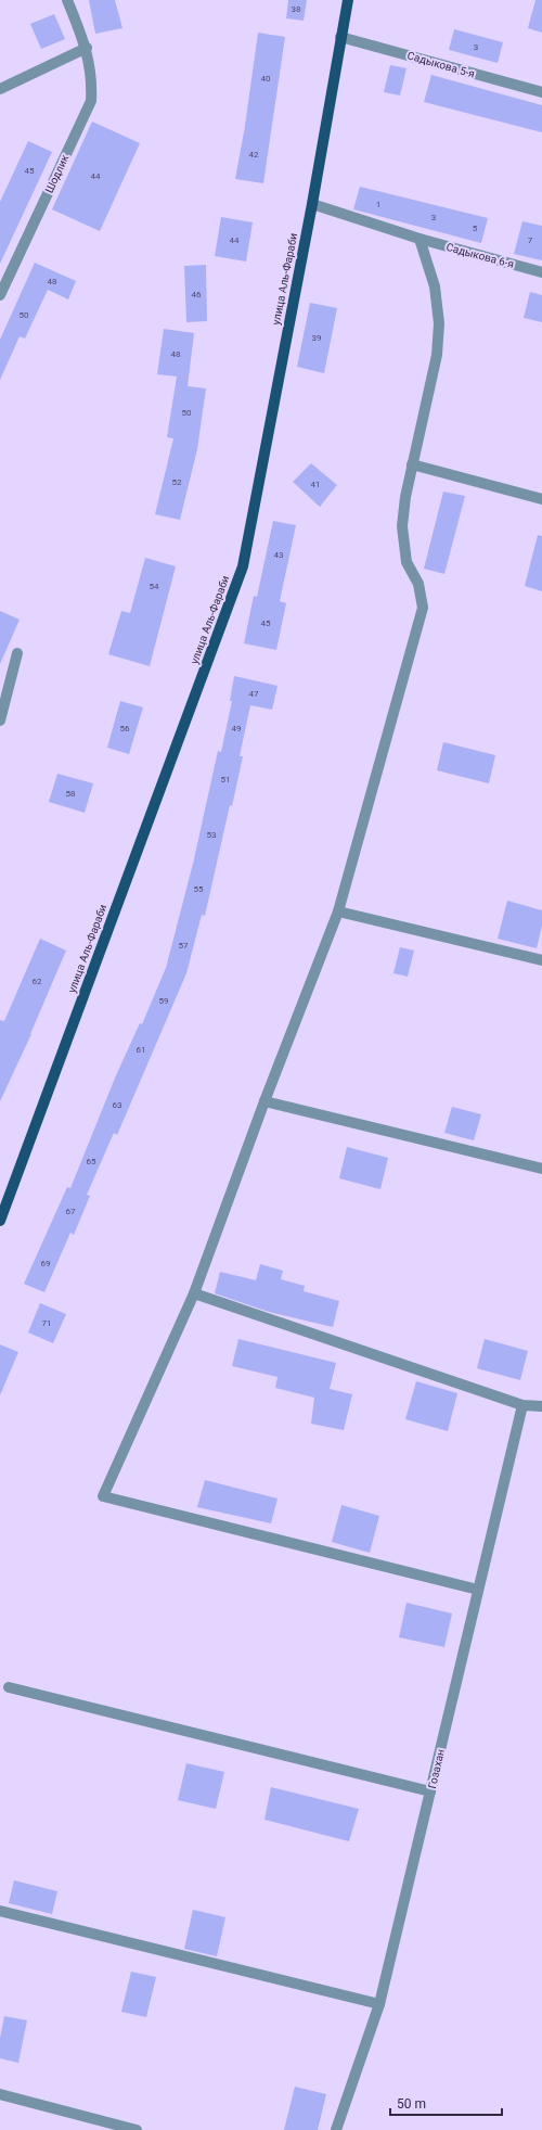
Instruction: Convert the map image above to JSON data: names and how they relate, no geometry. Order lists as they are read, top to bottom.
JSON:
{
  "streets": {
    "main road": ["улица Аль-Фараби"],
    "street": [
      "Садыкова 5-я",
      "Шодлик",
      "Садыкова 6-я",
      "Гозахан"
    ]
  },
  "crossings": [
    ["Садыкова 5-я", "улица Аль-Фараби"],
    ["Садыкова 6-я", "улица Аль-Фараби"]
  ],
  "house_numbers": [
    "38",
    "3",
    "40",
    "42",
    "45",
    "44",
    "1",
    "3",
    "5",
    "44",
    "7",
    "48",
    "46",
    "50",
    "39",
    "48",
    "50",
    "52",
    "41",
    "43",
    "54",
    "45",
    "47",
    "56",
    "49",
    "51",
    "58",
    "53",
    "55",
    "57",
    "62",
    "59",
    "61",
    "63",
    "65",
    "67",
    "69",
    "71"
  ],
  "scale_bar": "50 m"
}
